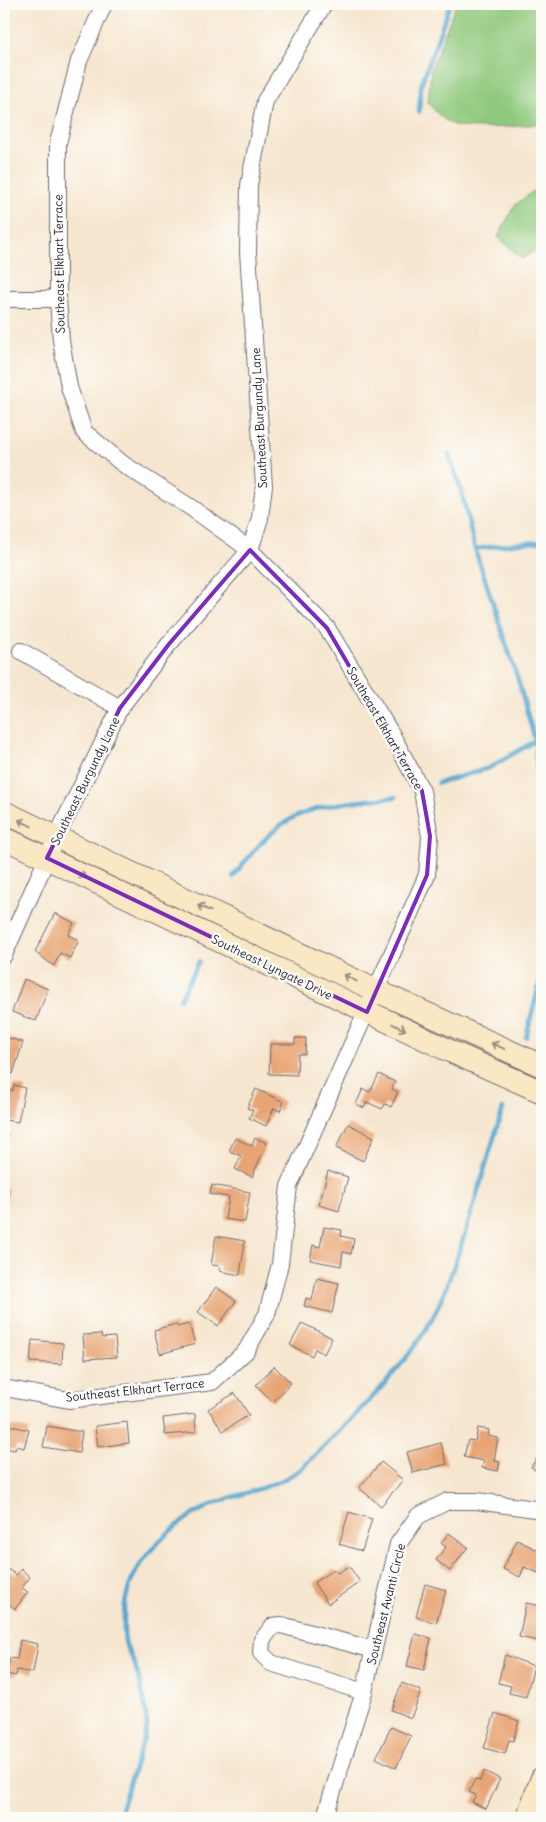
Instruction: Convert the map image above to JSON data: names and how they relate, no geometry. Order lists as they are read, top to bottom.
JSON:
{
  "streets": {
    "street": [
      "Southeast Elkhart Terrace",
      "Southeast Burgundy Lane",
      "Southeast Lyngate Drive",
      "Southeast Avanti Circle"
    ]
  },
  "crossings": [
    ["Southeast Elkhart Terrace", "Southeast Burgundy Lane"],
    ["Southeast Elkhart Terrace", "Southeast Lyngate Drive"],
    ["Southeast Burgundy Lane", "Southeast Lyngate Drive"]
  ]
}
